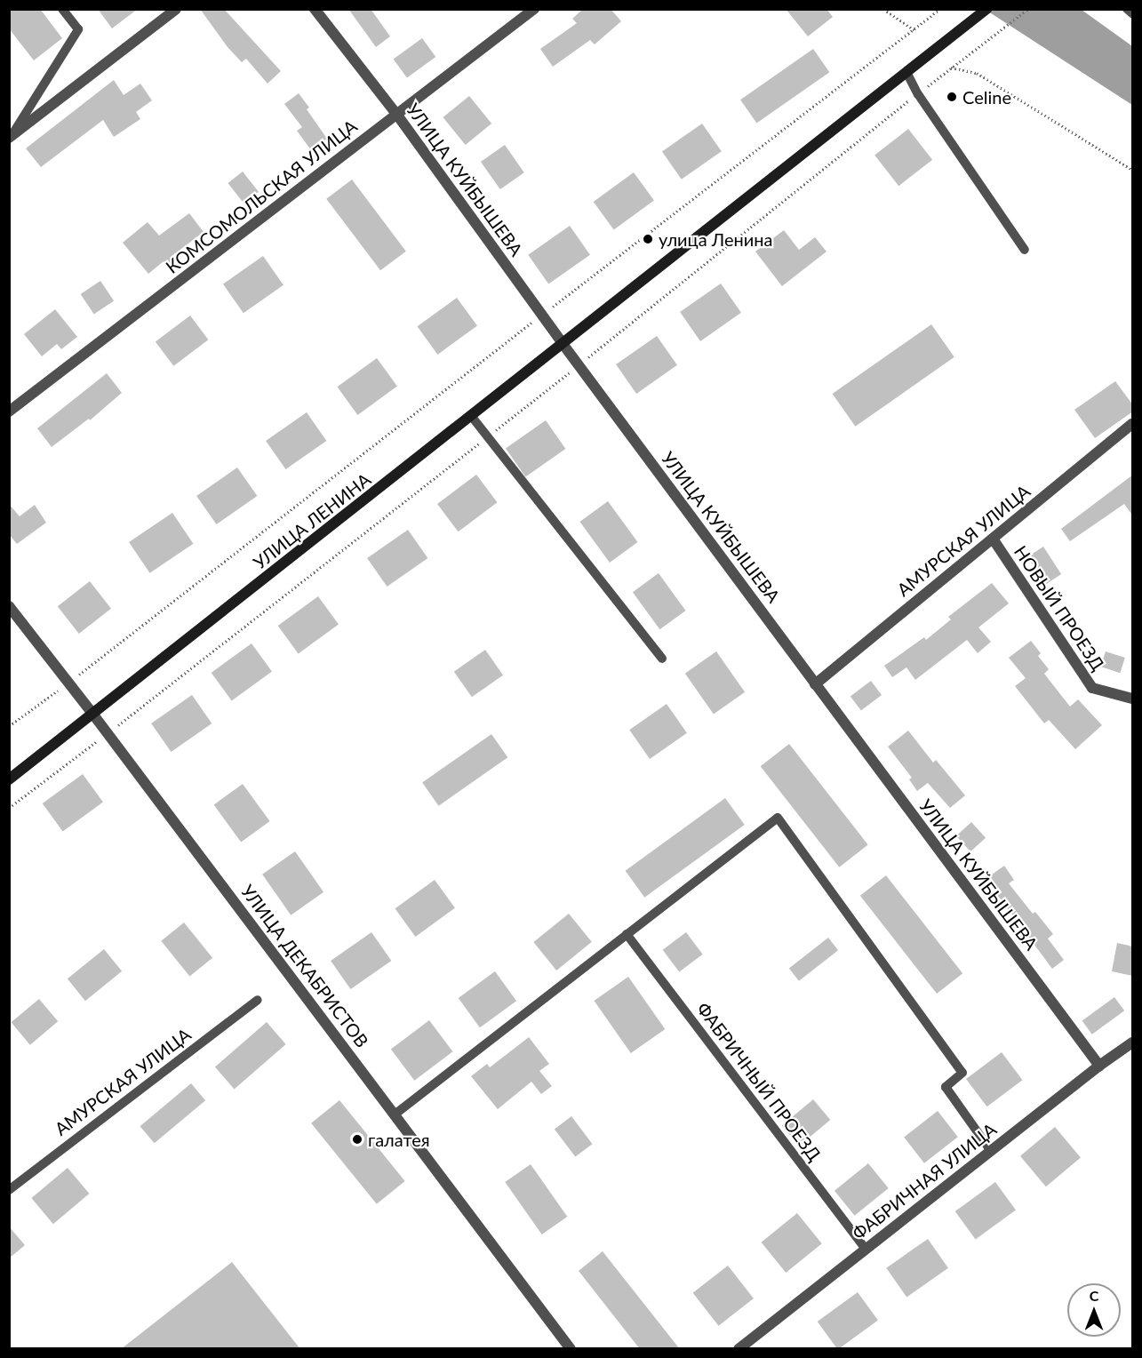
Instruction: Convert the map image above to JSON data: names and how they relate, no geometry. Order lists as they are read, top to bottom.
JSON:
{
  "streets": {
    "main road": ["УЛИЦА ЛЕНИНА"],
    "street": [
      "УЛИЦА КУЙБЫШЕВА",
      "КОМСОМОЛЬСКАЯ УЛИЦА",
      "АМУРСКАЯ УЛИЦА",
      "НОВЫЙ ПРОЕЗД",
      "УЛИЦА ДЕКАБРИСТОВ",
      "ФАБРИЧНАЯ УЛИЦА"
    ],
    "lane": ["ФАБРИЧНЫЙ ПРОЕЗД"]
  },
  "crossings": [
    ["УЛИЦА КУЙБЫШЕВА", "КОМСОМОЛЬСКАЯ УЛИЦА"],
    ["УЛИЦА КУЙБЫШЕВА", "УЛИЦА ЛЕНИНА"],
    ["УЛИЦА КУЙБЫШЕВА", "АМУРСКАЯ УЛИЦА"],
    ["УЛИЦА КУЙБЫШЕВА", "ФАБРИЧНАЯ УЛИЦА"],
    ["УЛИЦА ЛЕНИНА", "УЛИЦА ДЕКАБРИСТОВ"],
    ["АМУРСКАЯ УЛИЦА", "НОВЫЙ ПРОЕЗД"],
    ["ФАБРИЧНЫЙ ПРОЕЗД", "ФАБРИЧНАЯ УЛИЦА"]
  ],
  "places": ["Celine", "улица Ленина", "галатея"],
  "north": "top"
}
